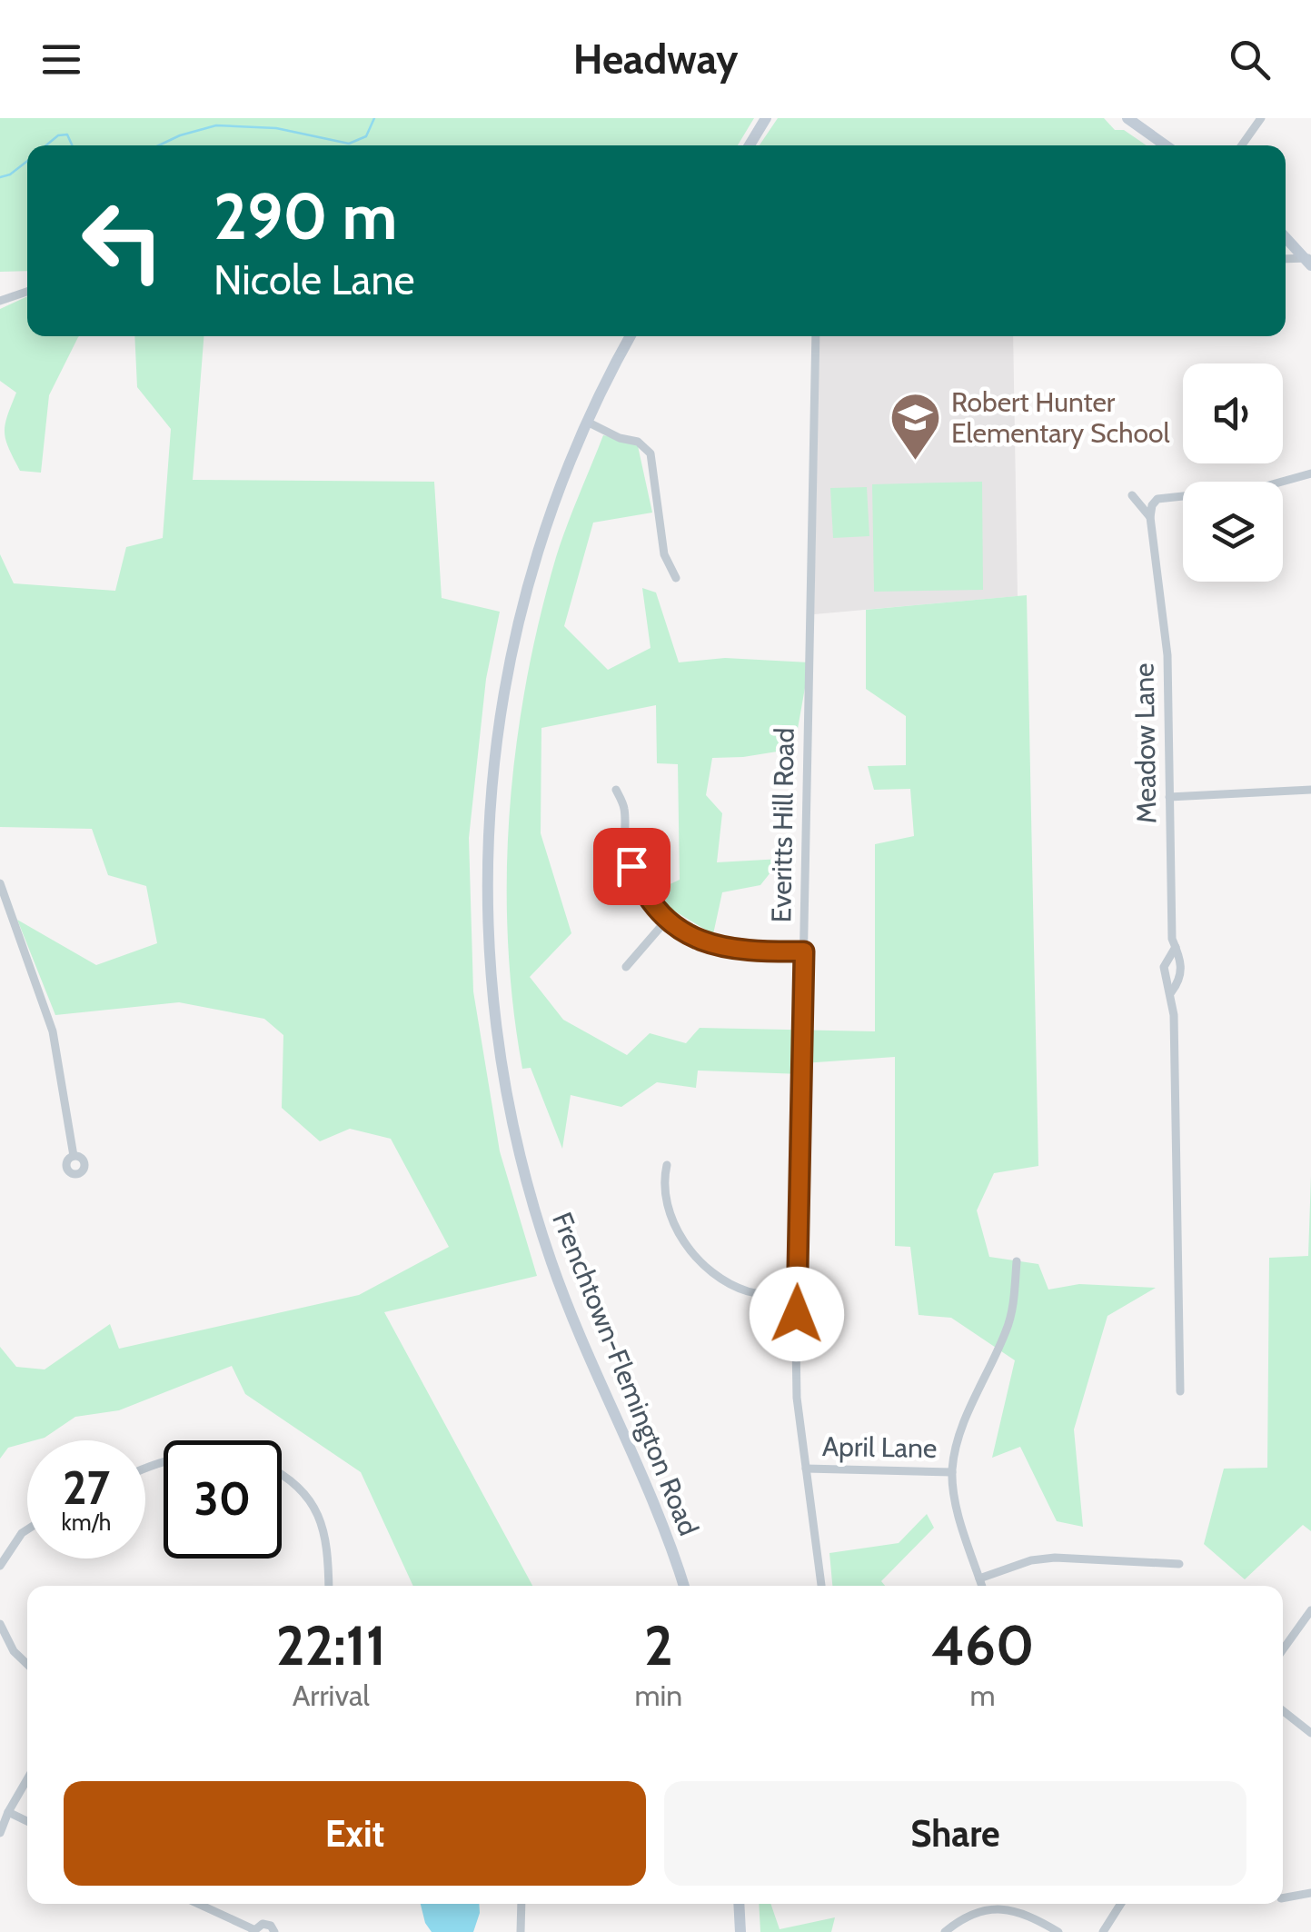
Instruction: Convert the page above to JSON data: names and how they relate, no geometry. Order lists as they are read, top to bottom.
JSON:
{
  "streets": {
    "main road": ["Frenchtown-Flemington Road"],
    "street": ["Meadow Lane", "Everitts Hill Road", "April Lane"]
  },
  "crossings": [
    ["Everitts Hill Road", "April Lane"]
  ],
  "places": {
    "school or university": ["Robert Hunter Elementary School"]
  },
  "page": {
    "header": "Headway",
    "turn": ["290 m", "Nicole Lane"],
    "speed": "27 km/h",
    "limit": "30",
    "eta": [
      "22:11",
      "Arrival",
      "2",
      "min",
      "460",
      "m"
    ],
    "buttons": ["Exit", "Share"]
  }
}
